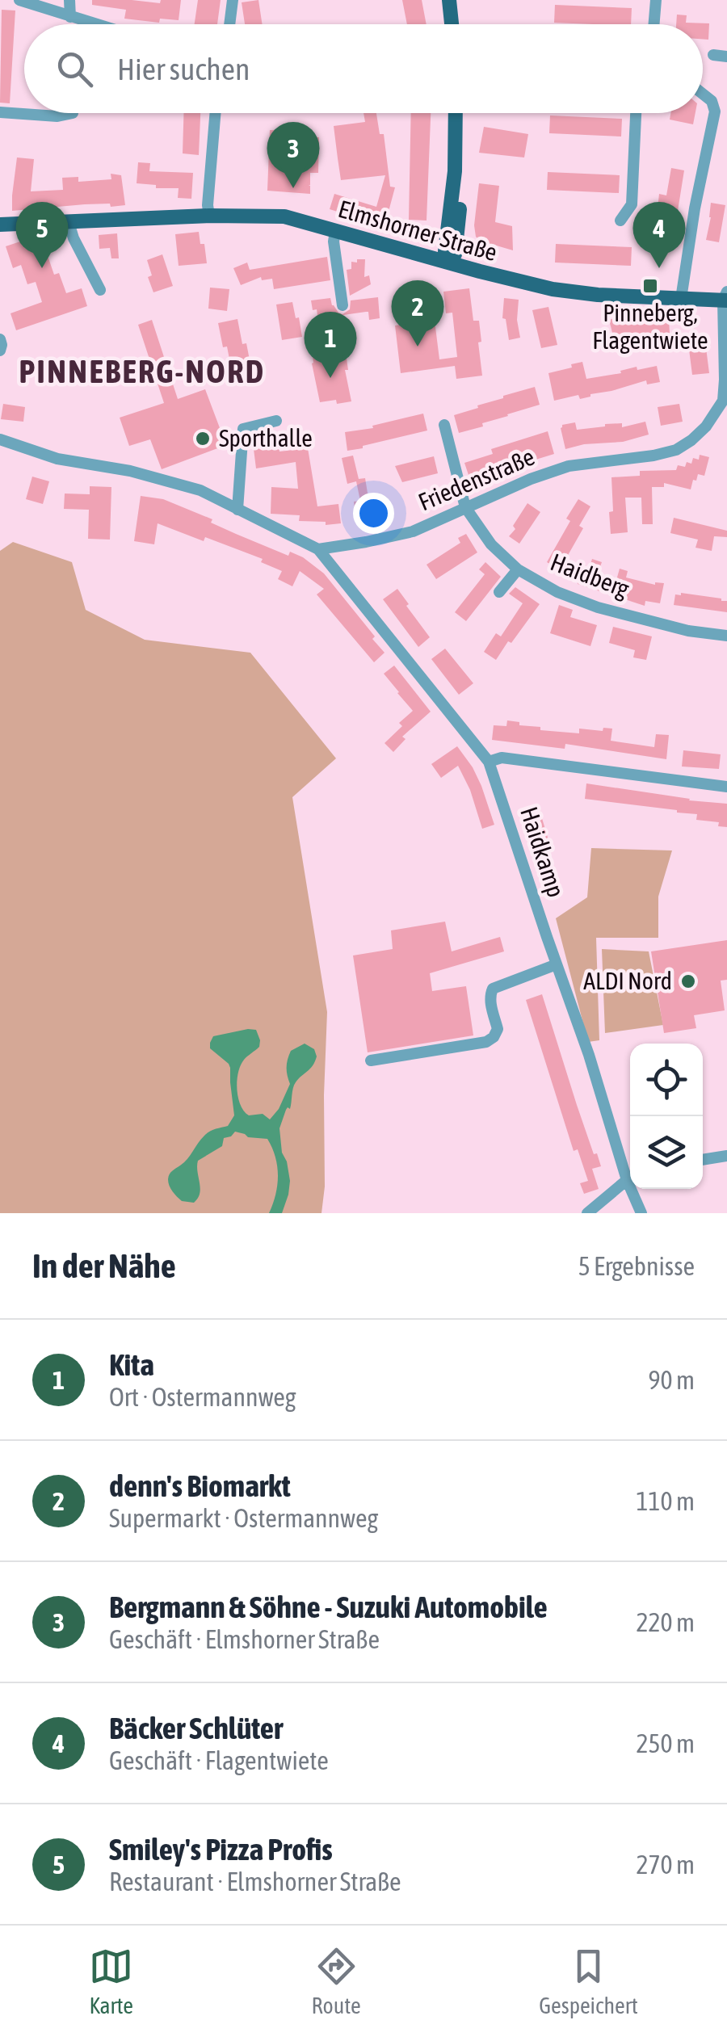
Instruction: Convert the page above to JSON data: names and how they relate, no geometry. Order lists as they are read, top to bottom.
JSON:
{
  "streets": {
    "main road": ["Elmshorner Straße"],
    "street": ["Friedenstraße", "Haidberg", "Haidkamp"]
  },
  "crossings": [
    ["Elmshorner Straße", "Friedenstraße"],
    ["Friedenstraße", "Haidberg"],
    ["Friedenstraße", "Haidkamp"]
  ],
  "districts": ["PINNEBERG-NORD"],
  "places": {
    "transit": ["Pinneberg, Flagentwiete"],
    "other": ["Sporthalle", "ALDI Nord"]
  },
  "page": {
    "search": "Hier suchen",
    "pins": [
      "3",
      "4",
      "5",
      "2",
      "1"
    ],
    "heading": ["In der Nähe", "5 Ergebnisse"],
    "list": [
      {
        "mark": "1",
        "name": "Kita",
        "note": "Ort · Ostermannweg",
        "value": "90 m"
      },
      {
        "mark": "2",
        "name": "denn's Biomarkt",
        "note": "Supermarkt · Ostermannweg",
        "value": "110 m"
      },
      {
        "mark": "3",
        "name": "Bergmann & Söhne - Suzuki Automobile",
        "note": "Geschäft · Elmshorner Straße",
        "value": "220 m"
      },
      {
        "mark": "4",
        "name": "Bäcker Schlüter",
        "note": "Geschäft · Flagentwiete",
        "value": "250 m"
      },
      {
        "mark": "5",
        "name": "Smiley's Pizza Profis",
        "note": "Restaurant · Elmshorner Straße",
        "value": "270 m"
      }
    ],
    "nav": ["Karte", "Route", "Gespeichert"]
  }
}
